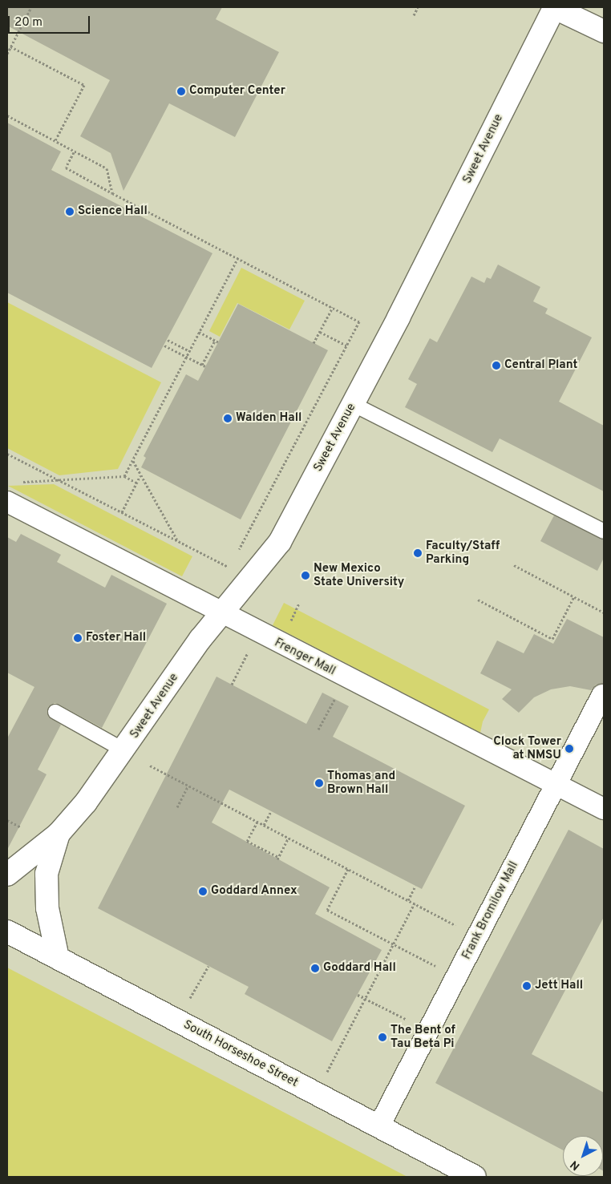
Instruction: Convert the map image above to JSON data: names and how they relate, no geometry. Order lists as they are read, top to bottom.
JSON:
{
  "streets": {
    "street": [
      "Sweet Avenue",
      "Frenger Mall",
      "Frank Bromilow Mall",
      "South Horseshoe Street"
    ]
  },
  "crossings": [
    ["Sweet Avenue", "Frenger Mall"],
    ["Sweet Avenue", "South Horseshoe Street"],
    ["Frenger Mall", "Frank Bromilow Mall"],
    ["Frank Bromilow Mall", "South Horseshoe Street"]
  ],
  "places": [
    "Computer Center",
    "Science Hall",
    "Central Plant",
    "Walden Hall",
    "Faculty/Staff Parking",
    "New Mexico State University",
    "Foster Hall",
    "Clock Tower at NMSU",
    "Thomas and Brown Hall",
    "Goddard Annex",
    "Goddard Hall",
    "Jett Hall",
    "The Bent of Tau Beta Pi"
  ],
  "scale_bar": "20 m",
  "north": "bottom left"
}
